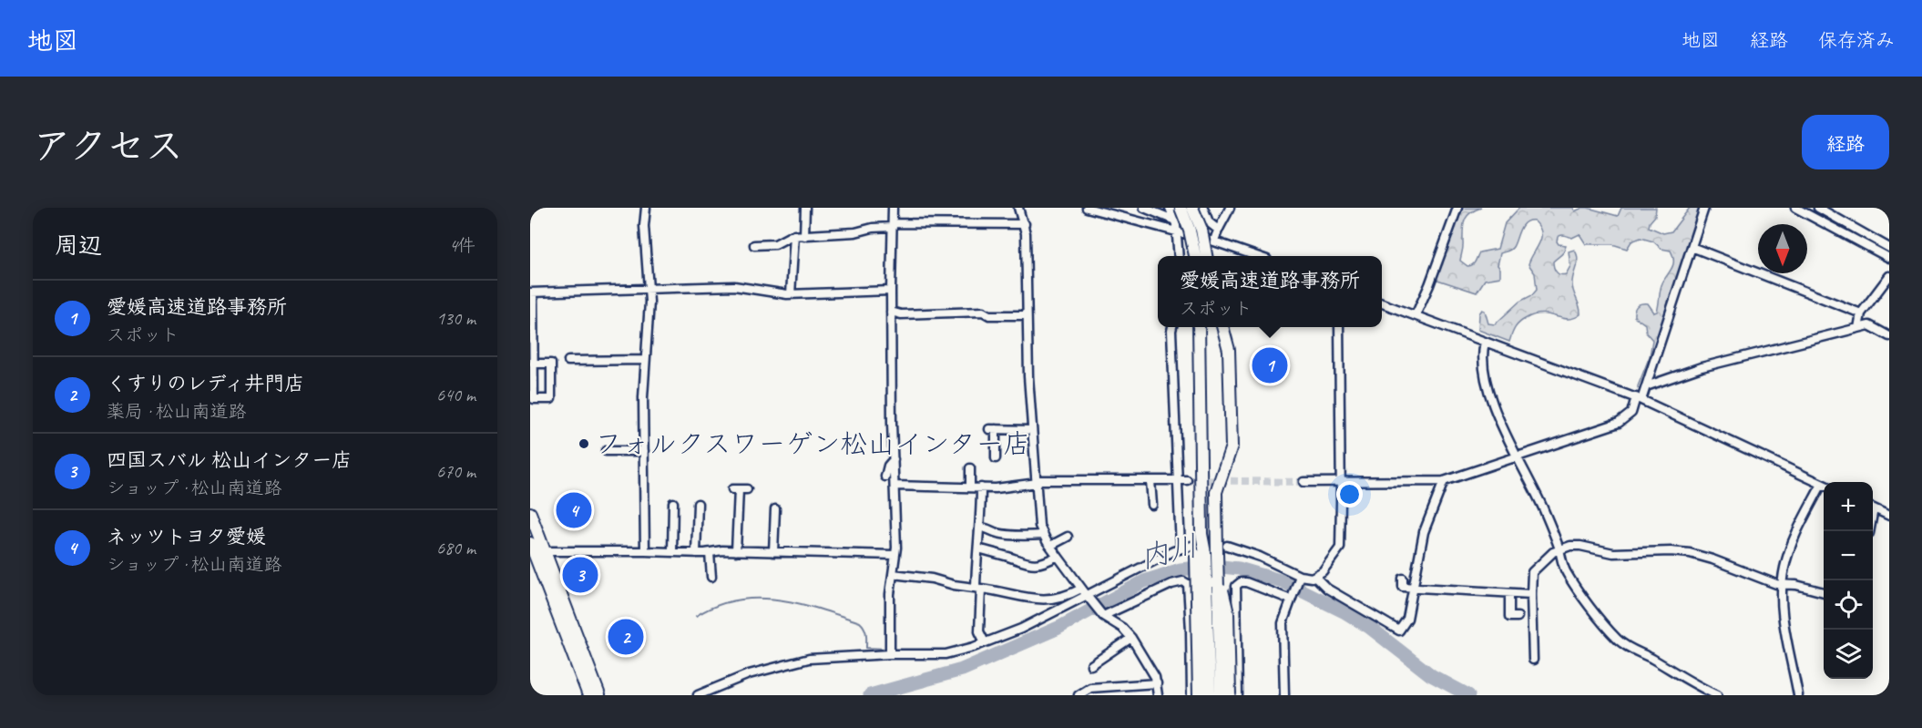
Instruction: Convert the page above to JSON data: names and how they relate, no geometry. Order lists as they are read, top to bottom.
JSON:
{
  "water": ["内川"],
  "places": ["フォルクスワーゲン松山インター店"],
  "north": "bottom",
  "page": {
    "header": "地図",
    "nav": ["地図", "経路", "保存済み"],
    "title": "アクセス",
    "buttons": "経路",
    "heading": ["周辺", "4件"],
    "popup": ["愛媛高速道路事務所", "スポット"],
    "list": [
      {
        "mark": "1",
        "name": "愛媛高速道路事務所",
        "note": "スポット",
        "value": "130 m"
      },
      {
        "mark": "2",
        "name": "くすりのレディ井門店",
        "note": "薬局 · 松山南道路",
        "value": "640 m"
      },
      {
        "mark": "3",
        "name": "四国スバル 松山インター店",
        "note": "ショップ · 松山南道路",
        "value": "670 m"
      },
      {
        "mark": "4",
        "name": "ネッツトヨタ愛媛",
        "note": "ショップ · 松山南道路",
        "value": "680 m"
      }
    ],
    "pins": [
      "1",
      "4",
      "3",
      "2"
    ],
    "map_buttons": ["+", "−"]
  }
}
